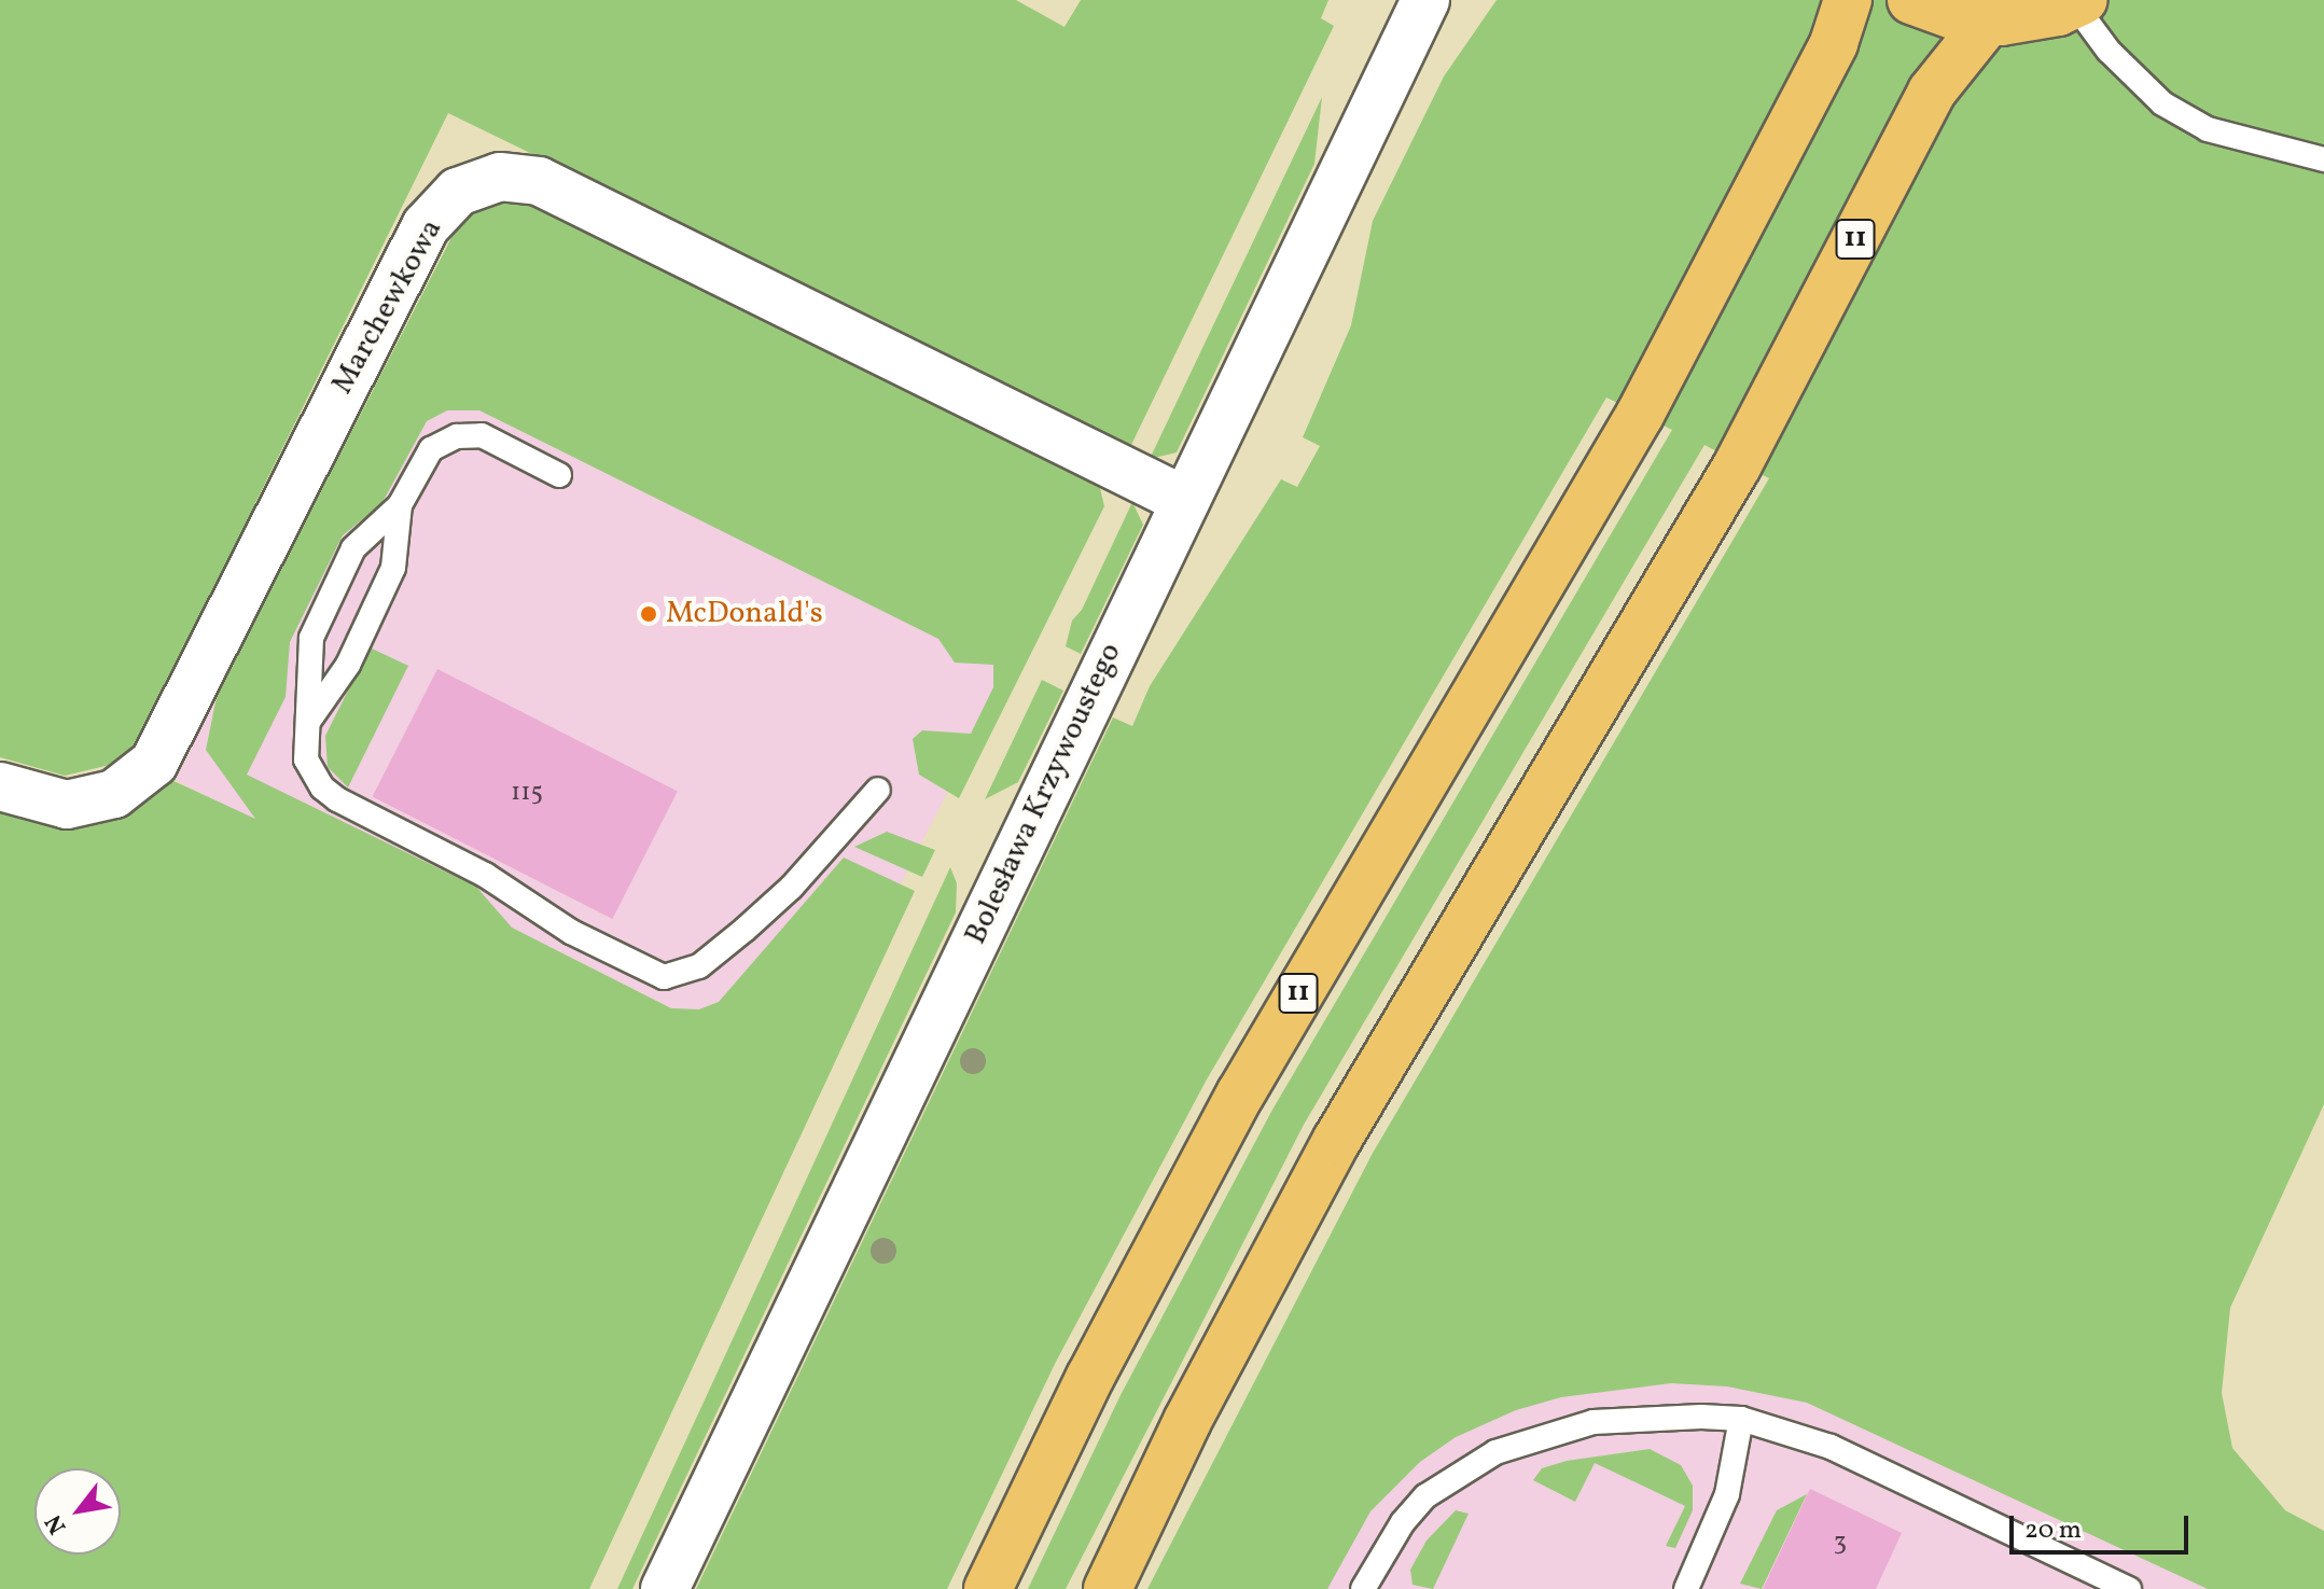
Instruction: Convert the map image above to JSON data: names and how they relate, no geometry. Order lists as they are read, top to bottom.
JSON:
{
  "streets": {
    "main road": ["11"],
    "street": ["Marchewkowa", "Bolesława Krzywoustego"]
  },
  "crossings": [
    ["Marchewkowa", "Bolesława Krzywoustego"]
  ],
  "places": ["McDonald's"],
  "house_numbers": ["115", "3"],
  "scale_bar": "20 m",
  "north": "bottom left"
}
